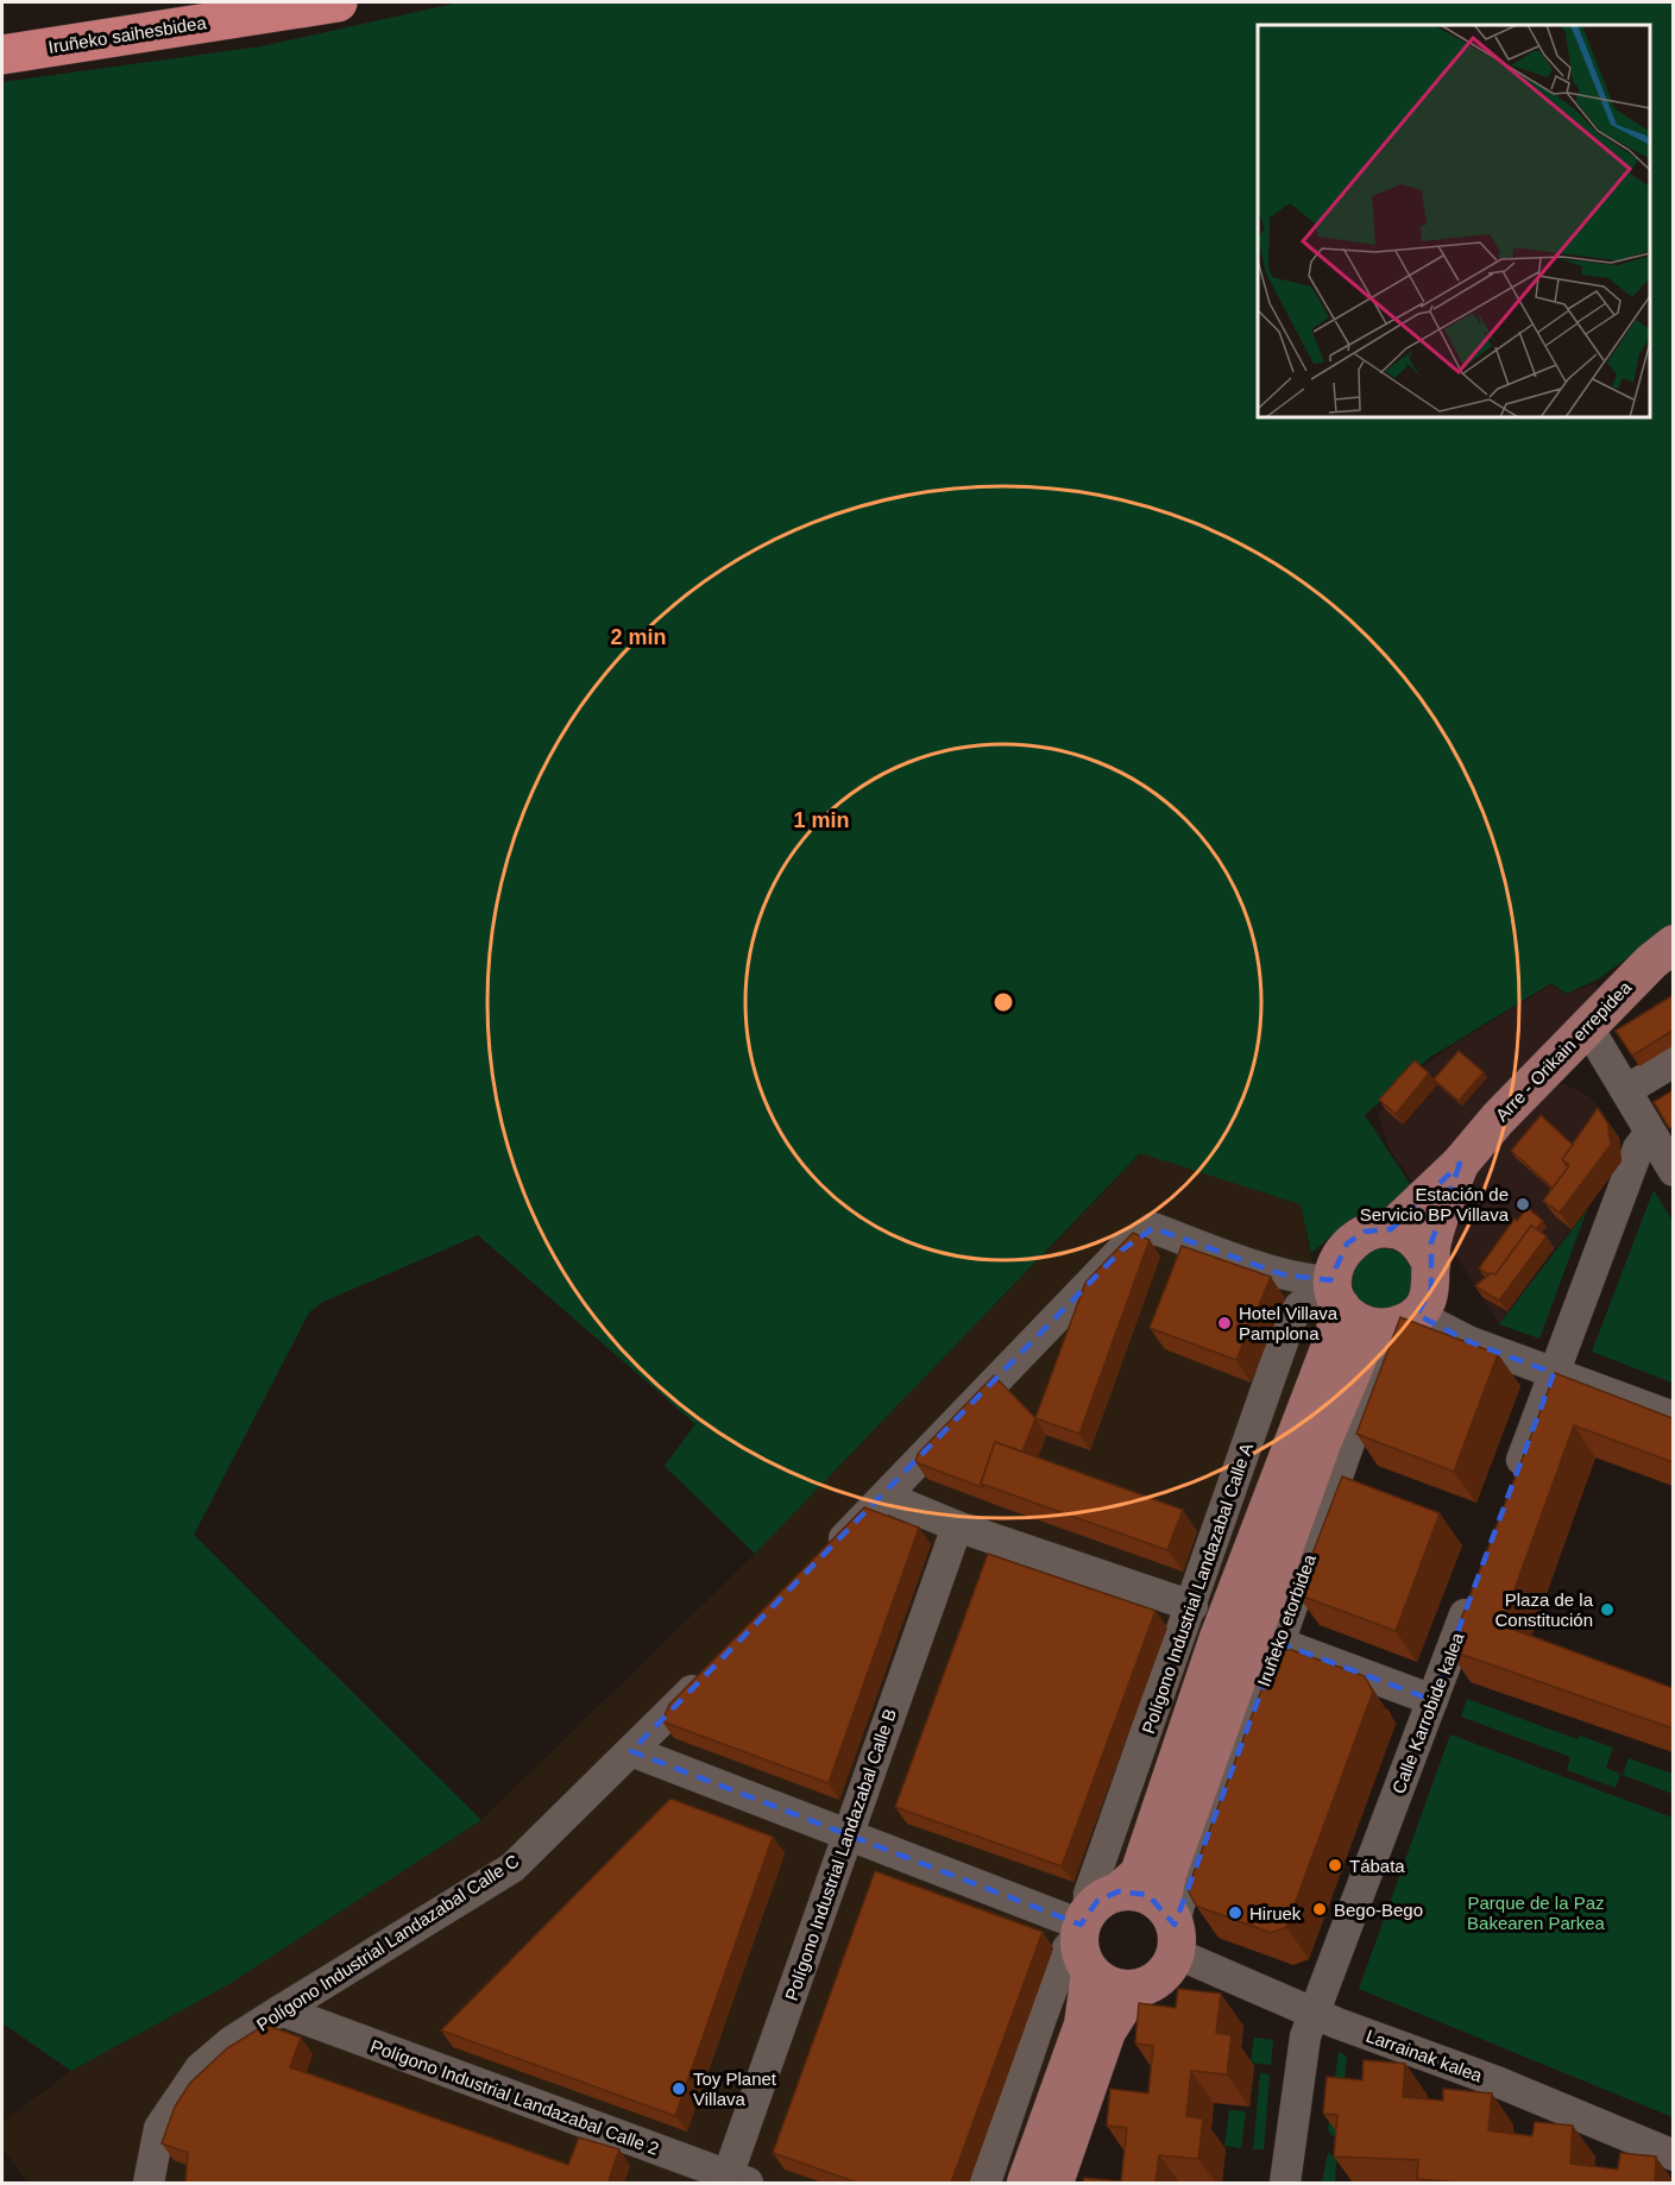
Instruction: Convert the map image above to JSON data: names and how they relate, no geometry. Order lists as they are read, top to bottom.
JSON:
{
  "streets": {
    "highway": ["Iruñeko saihesbidea"],
    "main road": ["Arre - Orikain errepidea", "Iruñeko etorbidea"],
    "street": [
      "Polígono Industrial Landazabal Calle A",
      "Calle Karrobide kalea",
      "Polígono Industrial Landazabal Calle B",
      "Polígono Industrial Landazabal Calle C",
      "Larrainak kalea",
      "Polígono Industrial Landazabal Calle 2"
    ]
  },
  "crossings": [
    ["Polígono Industrial Landazabal Calle A", "Iruñeko etorbidea"],
    ["Polígono Industrial Landazabal Calle A", "Larrainak kalea"],
    ["Iruñeko etorbidea", "Larrainak kalea"],
    ["Calle Karrobide kalea", "Larrainak kalea"],
    ["Polígono Industrial Landazabal Calle B", "Polígono Industrial Landazabal Calle 2"],
    ["Polígono Industrial Landazabal Calle C", "Polígono Industrial Landazabal Calle 2"]
  ],
  "parks": ["Parque de la Paz Bakearen Parkea"],
  "places": [
    "Estación de Servicio BP Villava",
    "Hotel Villava Pamplona",
    "Plaza de la Constitución",
    "Tábata",
    "Bego-Bego",
    "Hiruek",
    "Toy Planet Villava"
  ],
  "rings": ["2 min", "1 min"]
}
